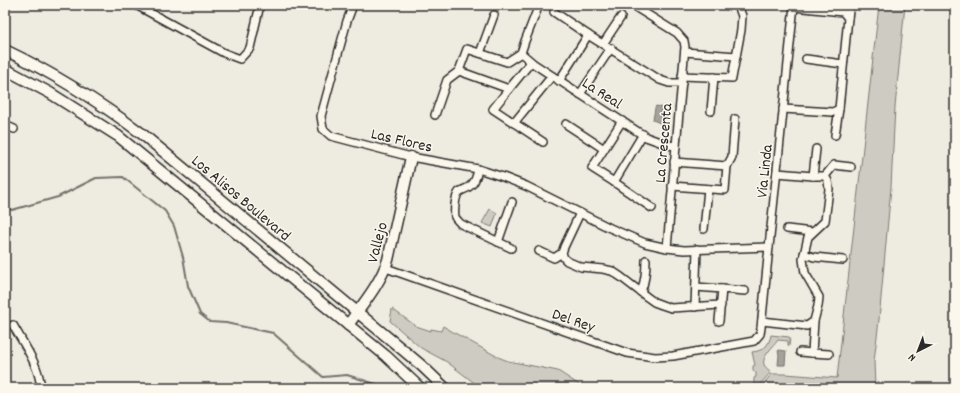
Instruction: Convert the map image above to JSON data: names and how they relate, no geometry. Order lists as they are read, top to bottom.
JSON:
{
  "streets": {
    "main road": ["Los Alisos Boulevard", "Vallejo"],
    "street": [
      "La Real",
      "Las Flores",
      "La Crescenta",
      "Via Linda",
      "Del Rey"
    ]
  },
  "crossings": [
    ["La Real", "La Crescenta"],
    ["Las Flores", "La Crescenta"],
    ["Las Flores", "Via Linda"],
    ["Las Flores", "Vallejo"],
    ["Via Linda", "Del Rey"],
    ["Los Alisos Boulevard", "Vallejo"],
    ["Vallejo", "Del Rey"]
  ],
  "north": "bottom left"
}
